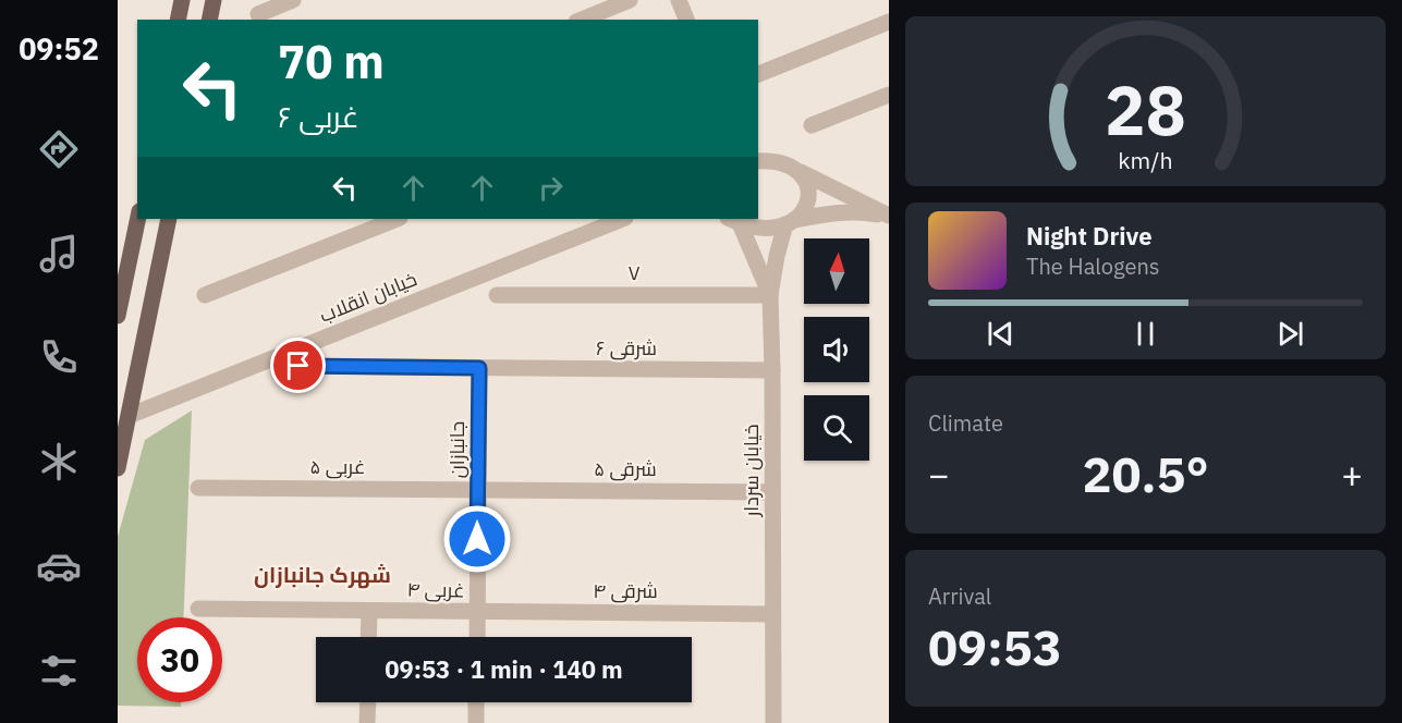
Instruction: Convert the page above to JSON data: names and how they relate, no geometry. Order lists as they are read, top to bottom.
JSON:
{
  "streets": {
    "street": [
      "۷",
      "خیابان انقلاب",
      "۶ شرقی",
      "جانبازان",
      "۵ غربی",
      "۵ شرقی",
      "خیابان سردار",
      "۴ غربی",
      "۴ شرقی"
    ]
  },
  "crossings": [
    ["۷", "خیابان سردار"],
    ["۶ شرقی", "جانبازان"],
    ["۶ شرقی", "خیابان سردار"],
    ["جانبازان", "۵ غربی"],
    ["جانبازان", "۵ شرقی"],
    ["جانبازان", "۴ غربی"],
    ["جانبازان", "۴ شرقی"],
    ["۵ غربی", "۵ شرقی"],
    ["۵ شرقی", "خیابان سردار"],
    ["خیابان سردار", "۴ شرقی"],
    ["۴ غربی", "۴ شرقی"]
  ],
  "districts": ["شهرک جانبازان"],
  "north": "top",
  "page": {
    "tabs": "09:52",
    "turn": ["70 m", "۶ غربی"],
    "song": ["Night Drive", "The Halogens"],
    "tile": [
      "Climate",
      ["Arrival", "09:53"]
    ],
    "heat": ["−", "20.5°", "+"],
    "limit": "30",
    "trip": "09:53 · 1 min · 140 m",
    "gauge": ["28", "km/h"]
  }
}
